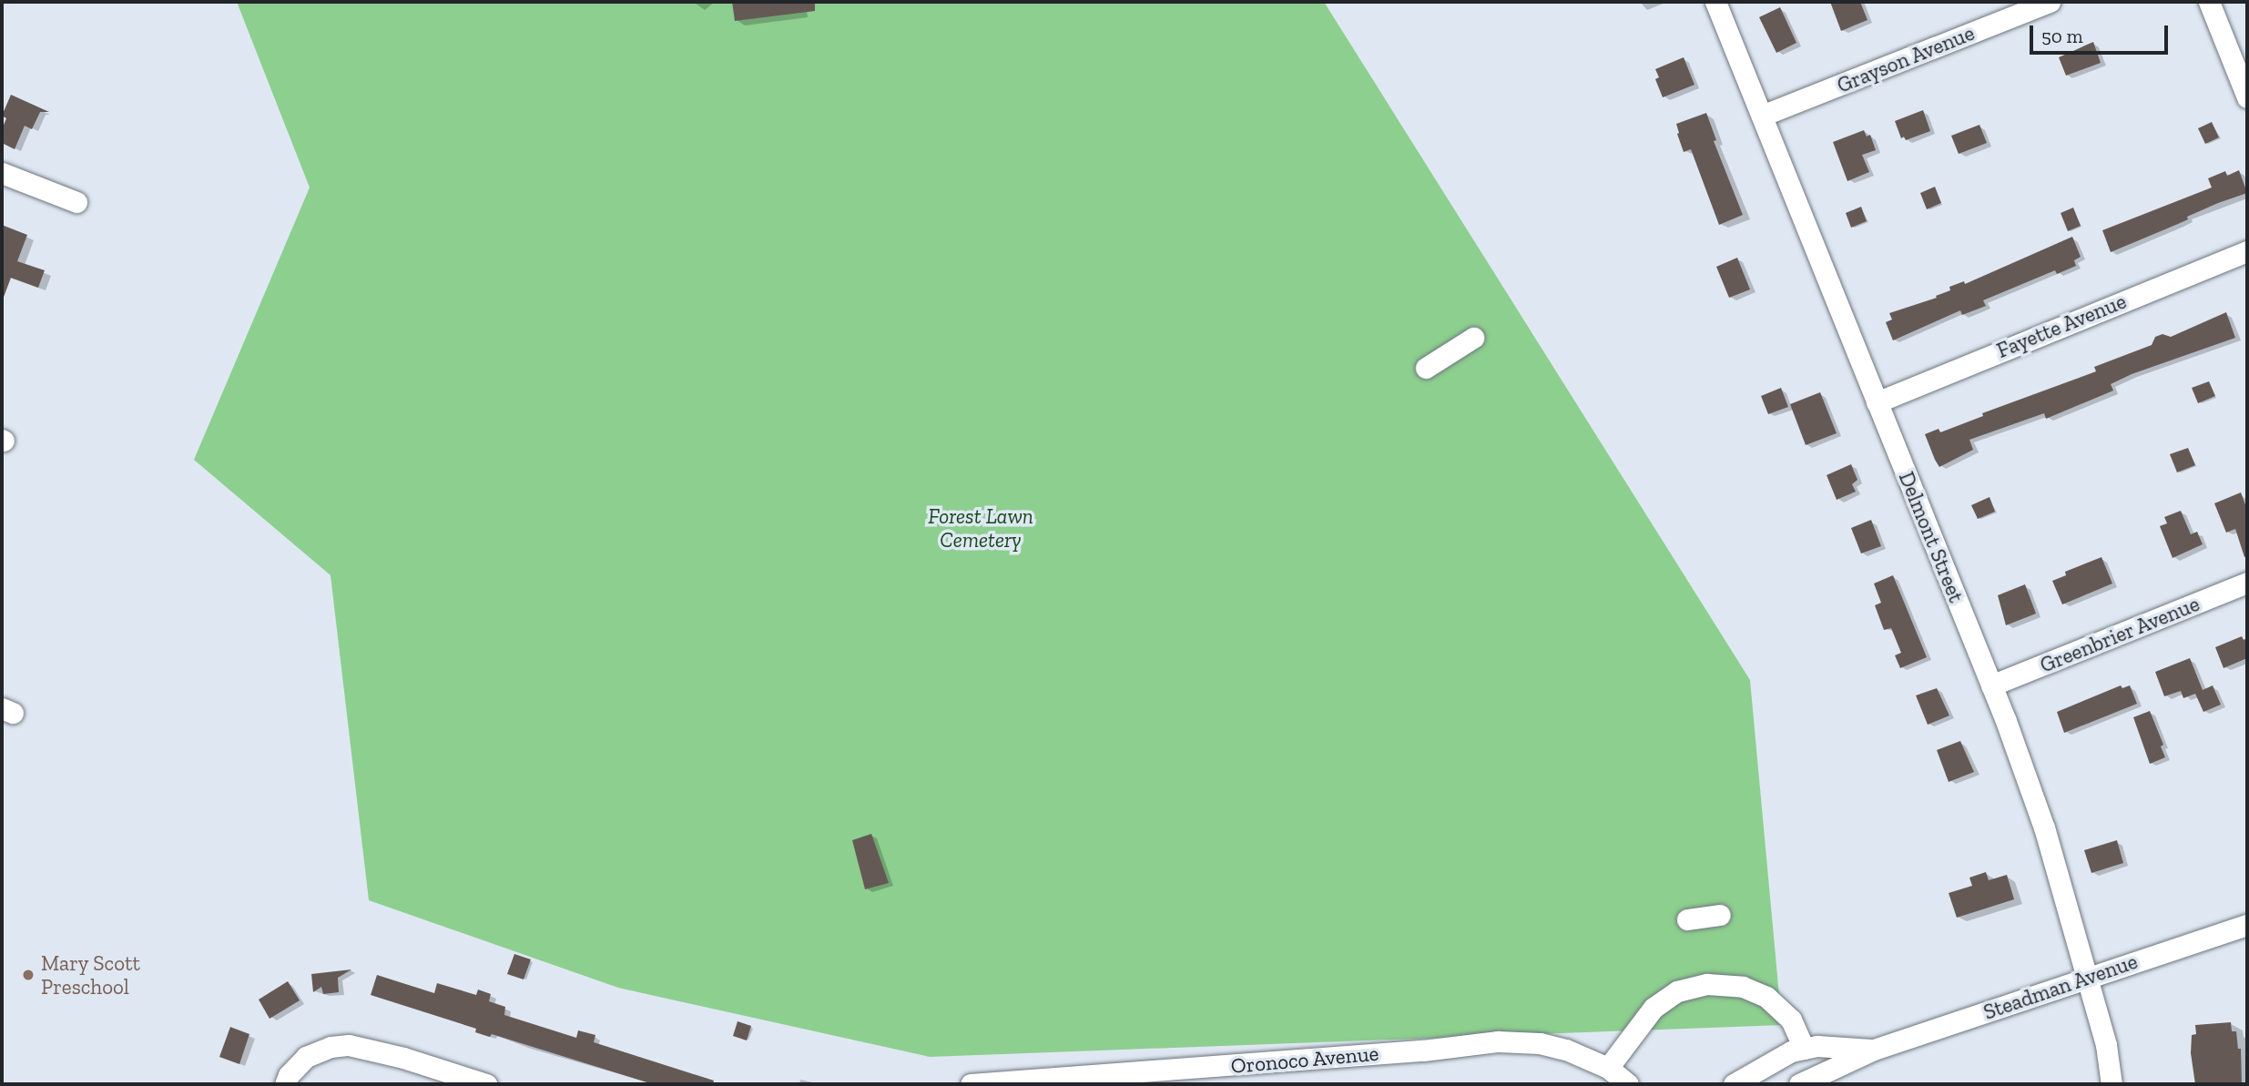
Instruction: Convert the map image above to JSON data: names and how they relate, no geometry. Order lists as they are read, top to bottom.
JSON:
{
  "streets": {
    "street": [
      "Grayson Avenue",
      "Fayette Avenue",
      "Delmont Street",
      "Greenbrier Avenue",
      "Steadman Avenue",
      "Oronoco Avenue"
    ]
  },
  "crossings": [
    ["Grayson Avenue", "Delmont Street"],
    ["Fayette Avenue", "Delmont Street"],
    ["Delmont Street", "Greenbrier Avenue"],
    ["Delmont Street", "Steadman Avenue"]
  ],
  "parks": ["Forest Lawn Cemetery"],
  "places": ["Mary Scott Preschool"],
  "scale_bar": "50 m"
}
